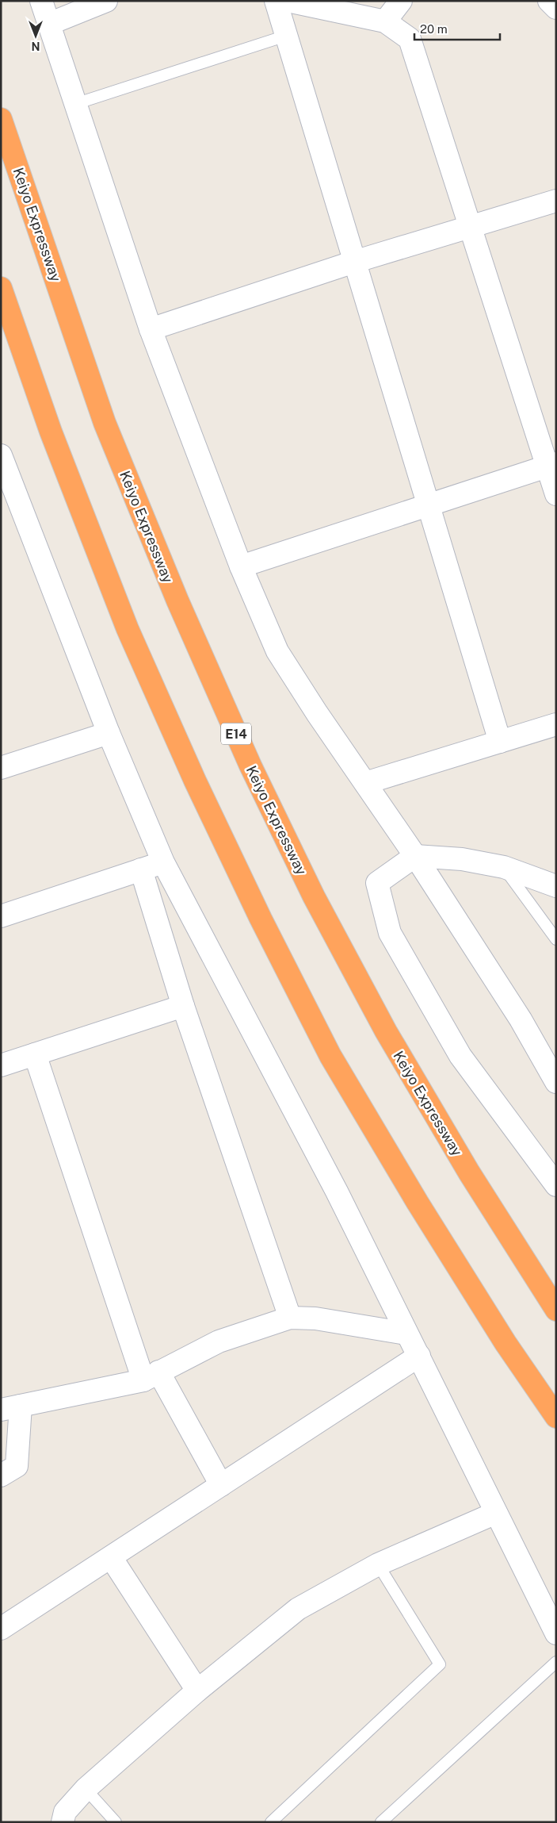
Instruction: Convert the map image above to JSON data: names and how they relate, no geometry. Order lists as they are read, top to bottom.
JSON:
{
  "streets": {
    "highway": ["Keiyo Expressway", "E14"]
  },
  "scale_bar": "20 m",
  "north": "bottom"
}
